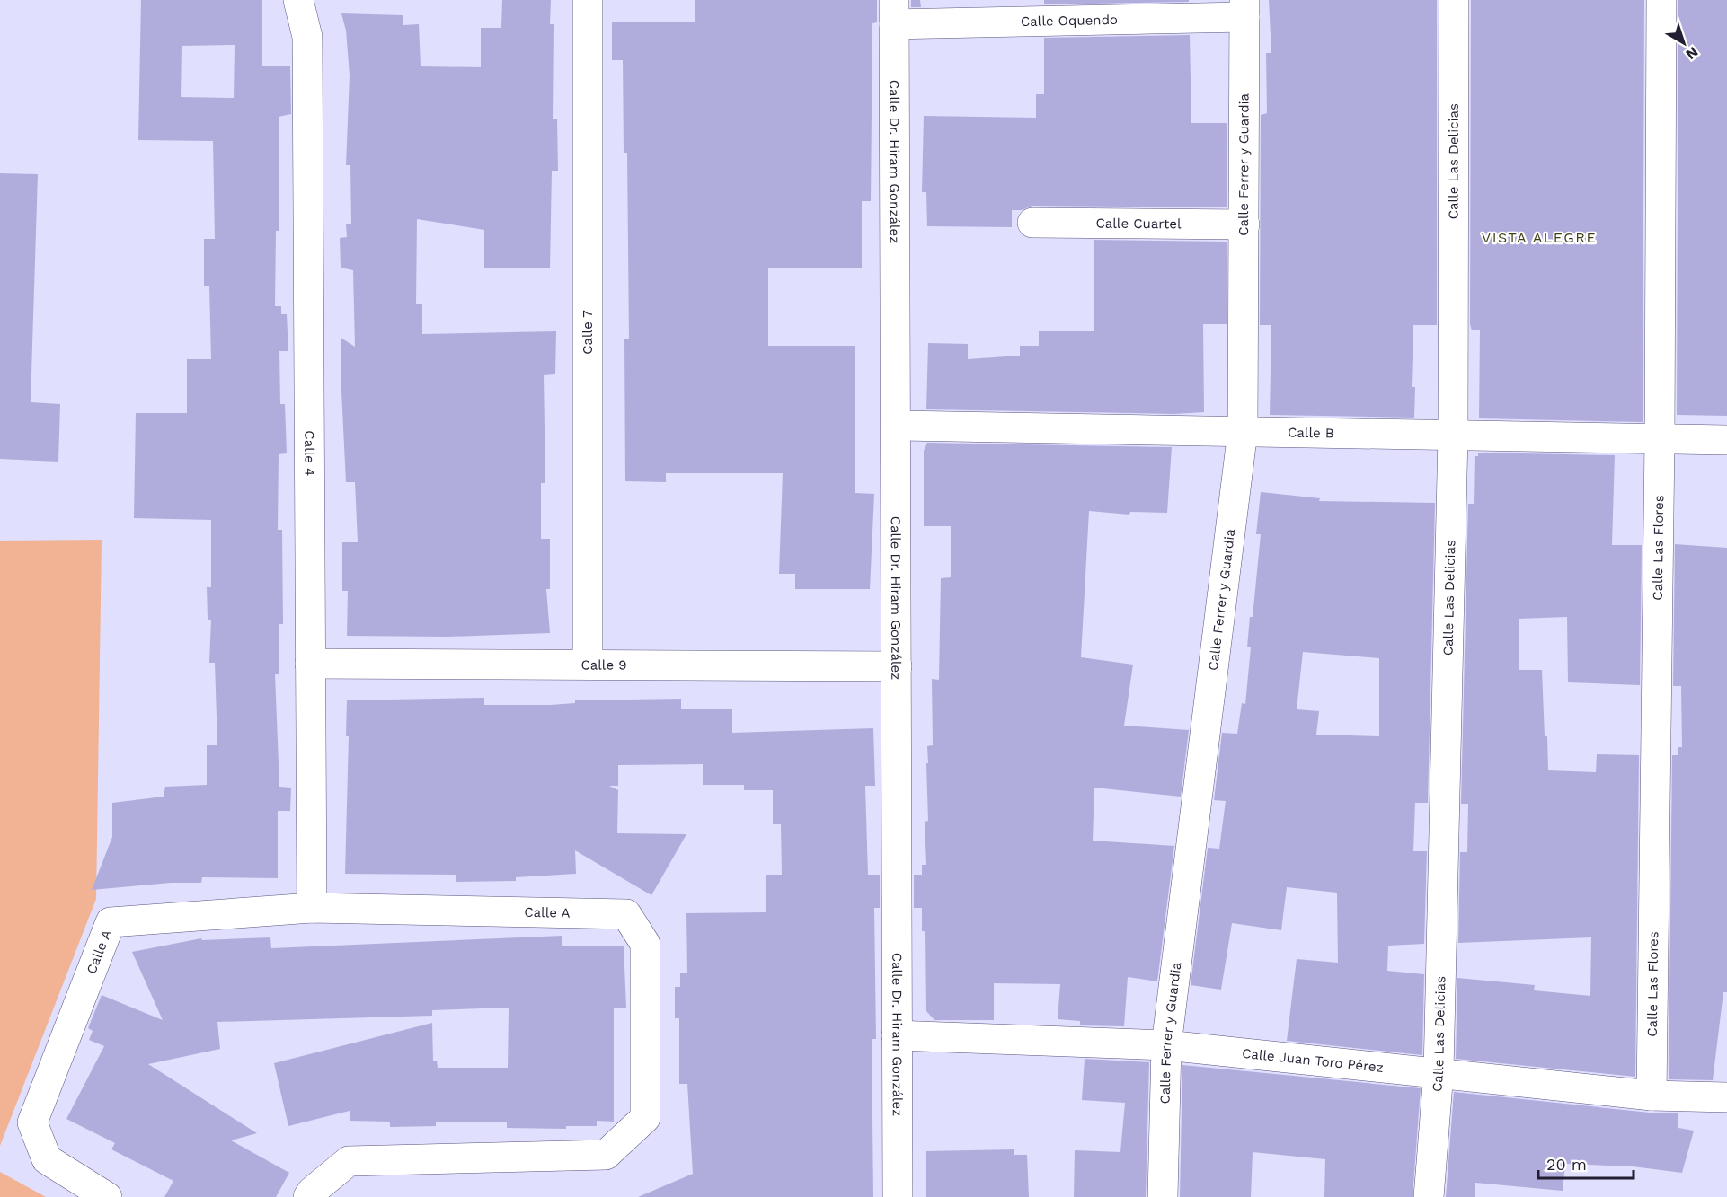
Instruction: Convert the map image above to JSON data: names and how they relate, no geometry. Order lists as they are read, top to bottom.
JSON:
{
  "streets": {
    "street": [
      "Calle Oquendo",
      "Calle Dr. Hiram González",
      "Calle Las Delicias",
      "Calle Ferrer y Guardia",
      "Calle Cuartel",
      "Calle 7",
      "Calle B",
      "Calle 4",
      "Calle Las Flores",
      "Calle 9",
      "Calle A",
      "Calle Juan Toro Pérez"
    ]
  },
  "crossings": [
    ["Calle Oquendo", "Calle Dr. Hiram González"],
    ["Calle Oquendo", "Calle Ferrer y Guardia"],
    ["Calle Dr. Hiram González", "Calle B"],
    ["Calle Dr. Hiram González", "Calle 9"],
    ["Calle Dr. Hiram González", "Calle Juan Toro Pérez"],
    ["Calle Las Delicias", "Calle B"],
    ["Calle Las Delicias", "Calle Juan Toro Pérez"],
    ["Calle Ferrer y Guardia", "Calle Cuartel"],
    ["Calle Ferrer y Guardia", "Calle B"],
    ["Calle Ferrer y Guardia", "Calle Juan Toro Pérez"],
    ["Calle 7", "Calle 9"],
    ["Calle B", "Calle Las Flores"],
    ["Calle 4", "Calle 9"],
    ["Calle 4", "Calle A"],
    ["Calle Las Flores", "Calle Juan Toro Pérez"]
  ],
  "districts": ["VISTA ALEGRE"],
  "scale_bar": "20 m",
  "north": "bottom right"
}
